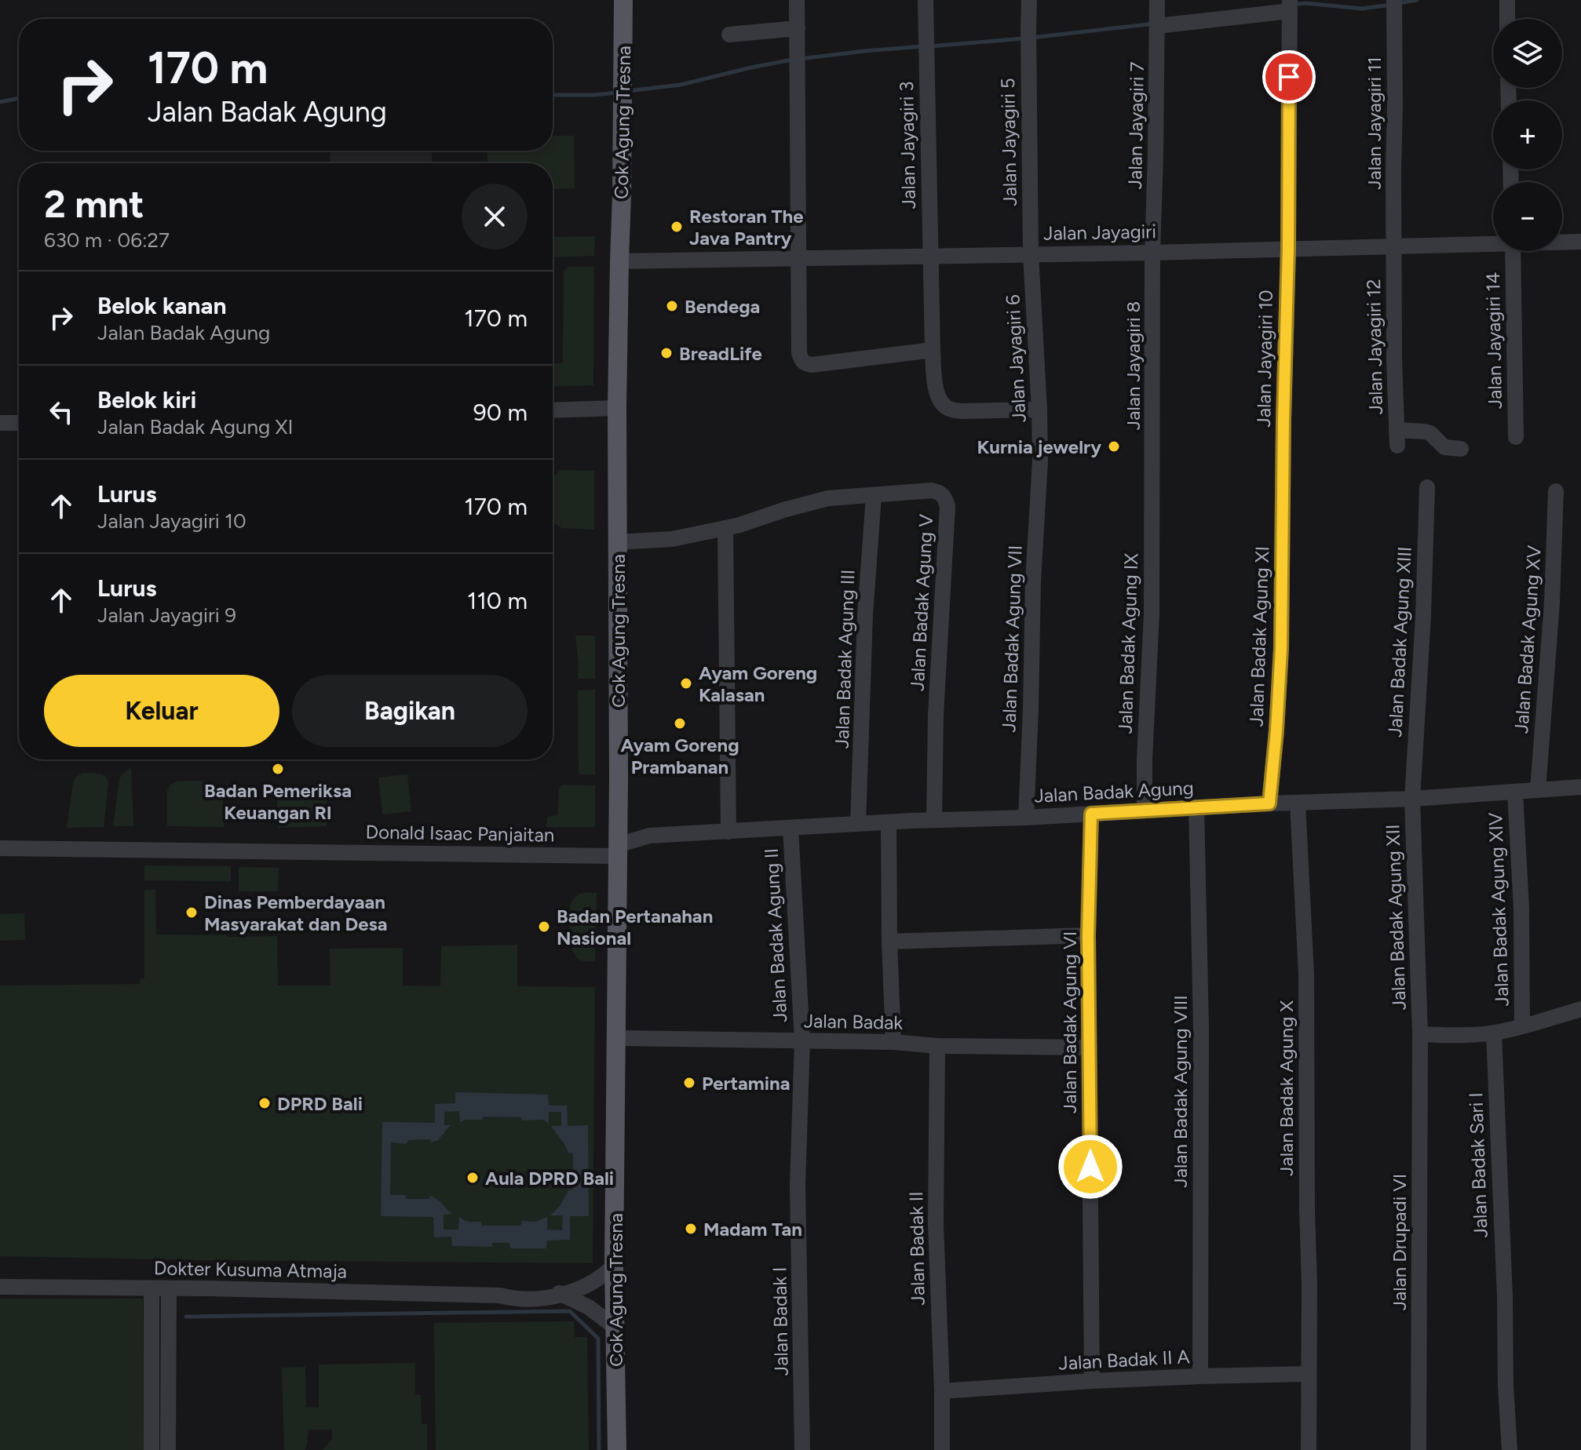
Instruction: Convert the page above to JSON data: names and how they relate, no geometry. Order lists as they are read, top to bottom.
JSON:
{
  "streets": {
    "main road": ["Cok Agung Tresna"],
    "street": [
      "Jalan Jayagiri 11",
      "Jalan Jayagiri 7",
      "Jalan Jayagiri 5",
      "Jalan Jayagiri 3",
      "Jalan Jayagiri",
      "Jalan Jayagiri 14",
      "Jalan Jayagiri 12",
      "Jalan Jayagiri 6",
      "Jalan Jayagiri 10",
      "Jalan Jayagiri 8",
      "Jalan Badak Agung V",
      "Jalan Badak Agung XI",
      "Jalan Badak Agung VII",
      "Jalan Badak Agung XV",
      "Jalan Badak Agung XIII",
      "Jalan Badak Agung IX",
      "Jalan Badak Agung III",
      "Jalan Badak Agung",
      "Donald Isaac Panjaitan",
      "Jalan Badak Agung XIV",
      "Jalan Badak Agung XII",
      "Jalan Badak Agung II",
      "Jalan Badak",
      "Jalan Badak Agung VI",
      "Jalan Badak Agung X",
      "Jalan Badak Agung VIII",
      "Jalan Badak Sari I",
      "Jalan Drupadi VI",
      "Jalan Badak II",
      "Dokter Kusuma Atmaja",
      "Jalan Badak I",
      "Jalan Badak II A"
    ]
  },
  "crossings": [
    ["Cok Agung Tresna", "Jalan Jayagiri"],
    ["Cok Agung Tresna", "Jalan Badak Agung V"],
    ["Cok Agung Tresna", "Jalan Badak Agung"],
    ["Cok Agung Tresna", "Donald Isaac Panjaitan"],
    ["Cok Agung Tresna", "Jalan Badak"],
    ["Cok Agung Tresna", "Dokter Kusuma Atmaja"],
    ["Jalan Jayagiri 11", "Jalan Jayagiri"],
    ["Jalan Jayagiri 11", "Jalan Jayagiri 12"],
    ["Jalan Jayagiri 7", "Jalan Jayagiri"],
    ["Jalan Jayagiri 7", "Jalan Jayagiri 8"],
    ["Jalan Jayagiri 5", "Jalan Jayagiri"],
    ["Jalan Jayagiri 5", "Jalan Jayagiri 6"],
    ["Jalan Jayagiri 3", "Jalan Jayagiri"],
    ["Jalan Jayagiri 3", "Jalan Jayagiri 6"],
    ["Jalan Jayagiri", "Jalan Jayagiri 12"],
    ["Jalan Jayagiri", "Jalan Jayagiri 6"],
    ["Jalan Jayagiri", "Jalan Jayagiri 10"],
    ["Jalan Jayagiri", "Jalan Jayagiri 8"],
    ["Jalan Jayagiri 6", "Jalan Badak Agung VII"],
    ["Jalan Jayagiri 10", "Jalan Badak Agung XI"],
    ["Jalan Jayagiri 8", "Jalan Badak Agung IX"],
    ["Jalan Badak Agung V", "Jalan Badak Agung III"],
    ["Jalan Badak Agung V", "Jalan Badak Agung"],
    ["Jalan Badak Agung XI", "Jalan Badak Agung"],
    ["Jalan Badak Agung VII", "Jalan Badak Agung"],
    ["Jalan Badak Agung XV", "Jalan Badak Agung"],
    ["Jalan Badak Agung XIII", "Jalan Badak Agung"],
    ["Jalan Badak Agung XIII", "Jalan Badak Agung XII"],
    ["Jalan Badak Agung IX", "Jalan Badak Agung"],
    ["Jalan Badak Agung III", "Jalan Badak Agung"],
    ["Jalan Badak Agung", "Donald Isaac Panjaitan"],
    ["Jalan Badak Agung", "Jalan Badak Agung XIV"],
    ["Jalan Badak Agung", "Jalan Badak Agung XII"],
    ["Jalan Badak Agung", "Jalan Badak Agung II"],
    ["Jalan Badak Agung", "Jalan Badak Agung VI"],
    ["Jalan Badak Agung", "Jalan Badak Agung X"],
    ["Jalan Badak Agung", "Jalan Badak Agung VIII"],
    ["Jalan Badak Agung XII", "Jalan Drupadi VI"],
    ["Jalan Badak Agung II", "Jalan Badak"],
    ["Jalan Badak Agung II", "Jalan Badak I"],
    ["Jalan Badak", "Jalan Badak Agung VI"],
    ["Jalan Badak", "Jalan Badak II"],
    ["Jalan Badak", "Jalan Badak I"],
    ["Jalan Badak Agung VI", "Jalan Badak II A"],
    ["Jalan Badak Agung X", "Jalan Badak II A"],
    ["Jalan Badak Agung VIII", "Jalan Badak II A"],
    ["Jalan Badak II", "Jalan Badak II A"]
  ],
  "places": [
    "Restoran The Java Pantry",
    "Bendega",
    "BreadLife",
    "Kurnia jewelry",
    "Ayam Goreng Kalasan",
    "Ayam Goreng Prambanan",
    "Badan Pemeriksa Keuangan RI",
    "Dinas Pemberdayaan Masyarakat dan Desa",
    "Badan Pertanahan Nasional",
    "Pertamina",
    "DPRD Bali",
    "Aula DPRD Bali",
    "Madam Tan"
  ],
  "page": {
    "map_buttons": ["+", "−"],
    "turn": ["170 m", "Jalan Badak Agung"],
    "heading": ["2 mnt", "630 m · 06:27"],
    "list": [
      {
        "name": "Belok kanan",
        "note": "Jalan Badak Agung",
        "value": "170 m"
      },
      {
        "name": "Belok kiri",
        "note": "Jalan Badak Agung XI",
        "value": "90 m"
      },
      {
        "name": "Lurus",
        "note": "Jalan Jayagiri 10",
        "value": "170 m"
      },
      {
        "name": "Lurus",
        "note": "Jalan Jayagiri 9",
        "value": "110 m"
      }
    ],
    "buttons": ["Keluar", "Bagikan"]
  }
}
